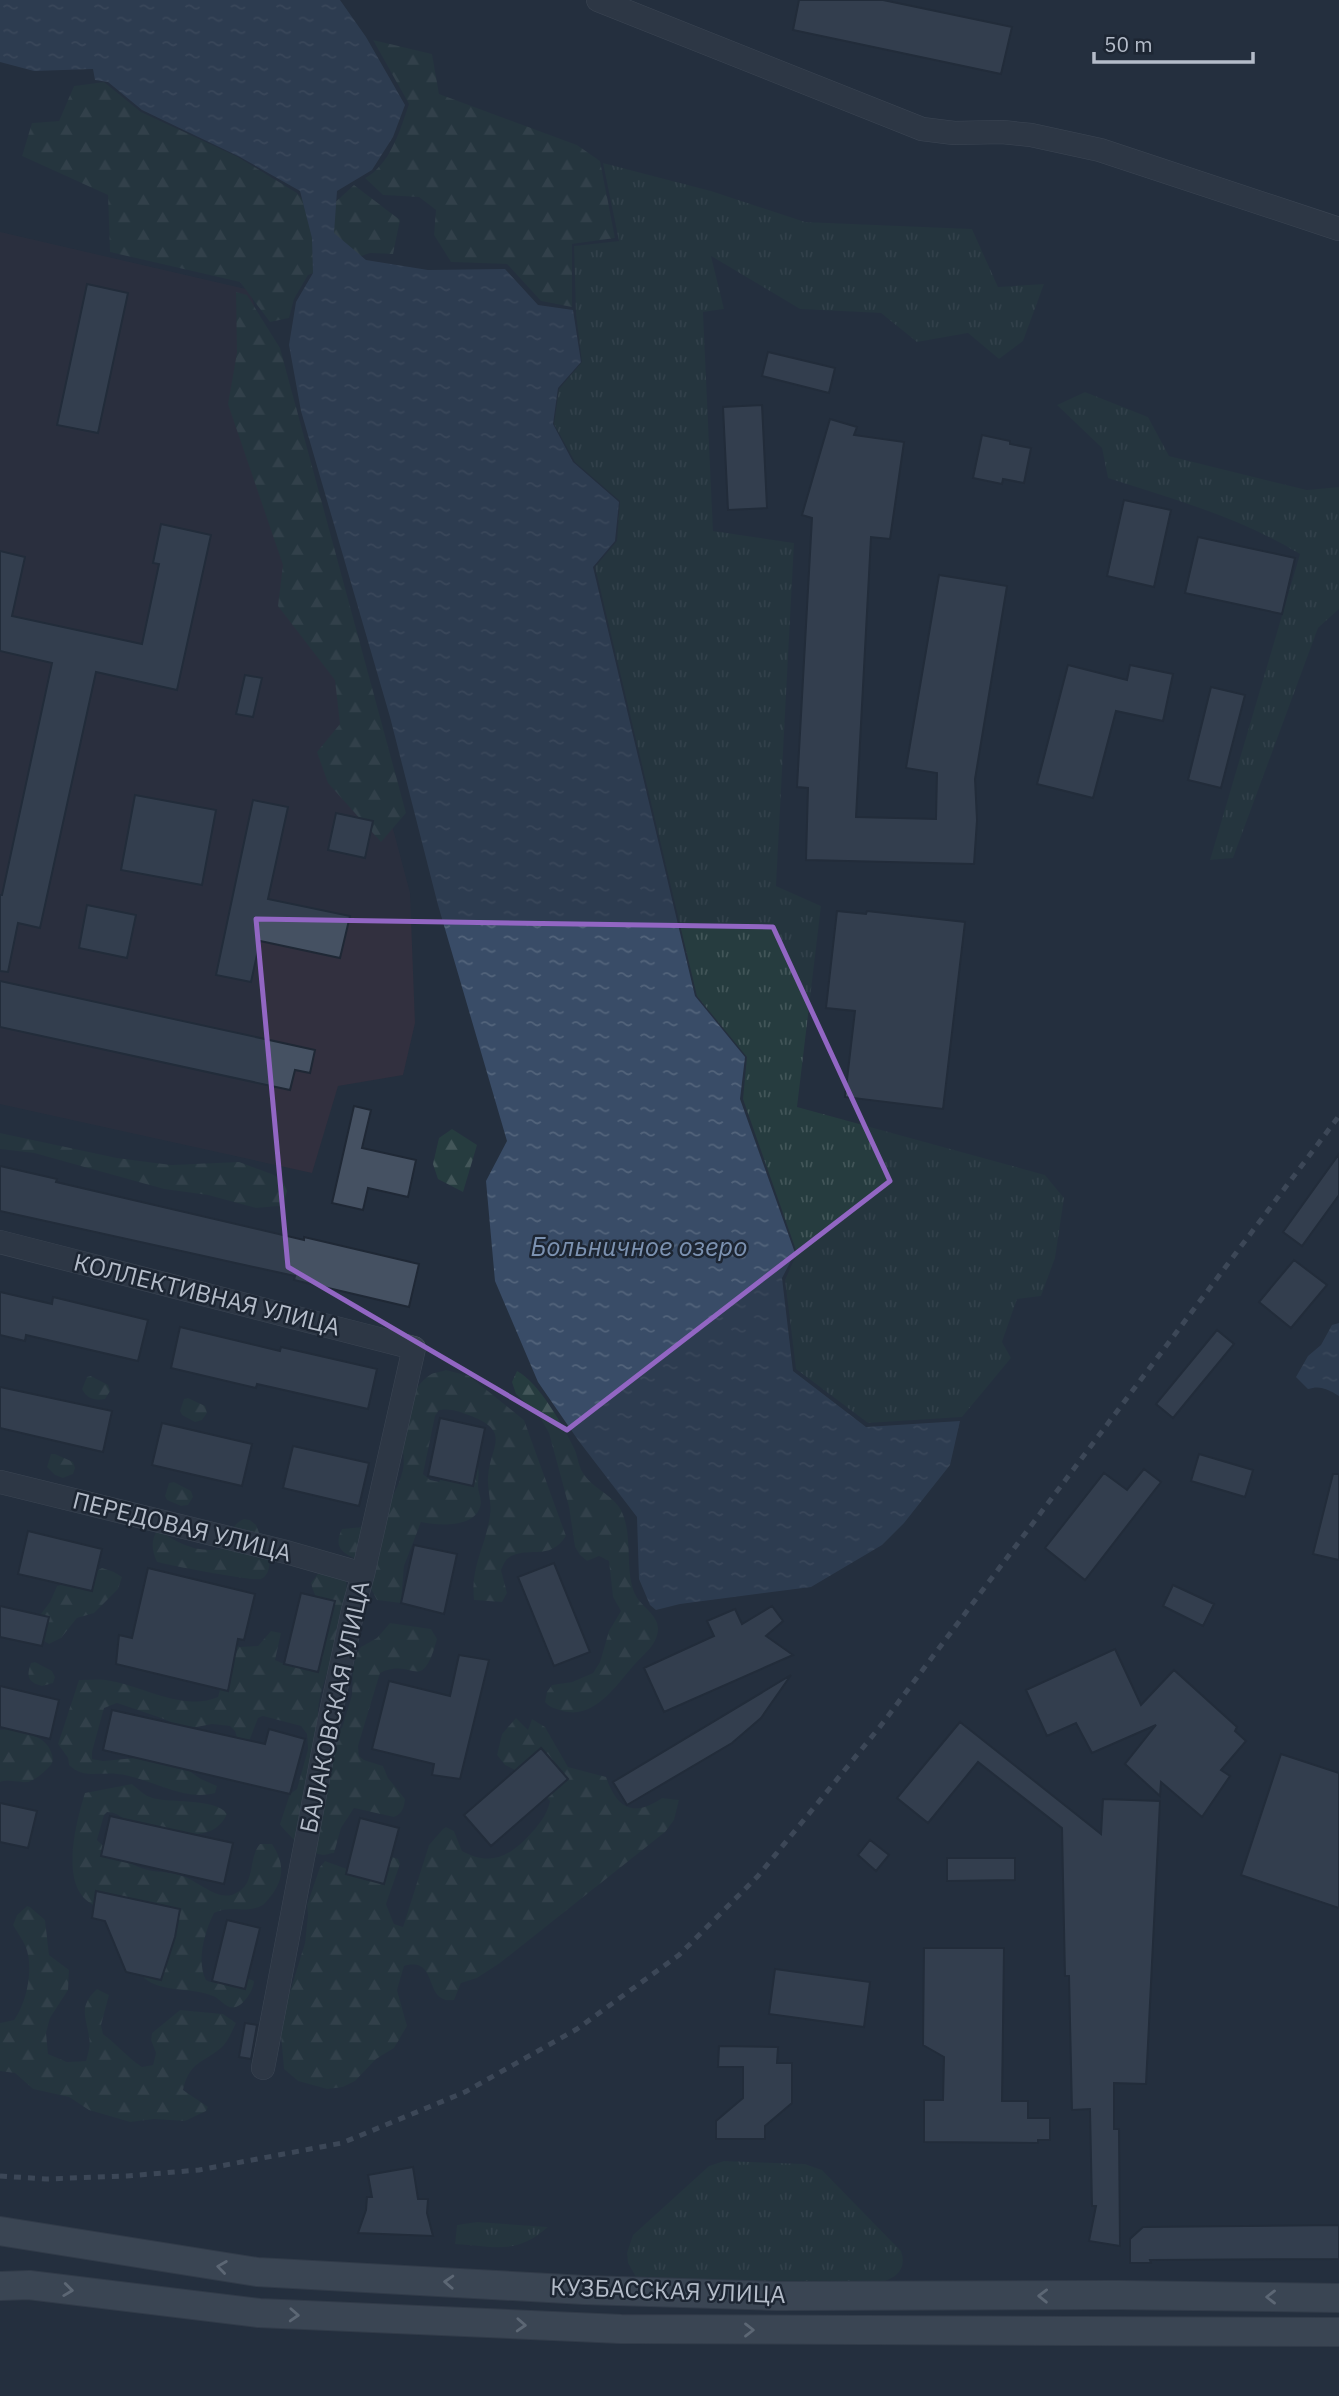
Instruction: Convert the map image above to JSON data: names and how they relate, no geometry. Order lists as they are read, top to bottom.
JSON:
{
  "streets": {
    "main road": ["КУЗБАССКАЯ УЛИЦА"],
    "street": ["КОЛЛЕКТИВНАЯ УЛИЦА", "ПЕРЕДОВАЯ УЛИЦА", "БАЛАКОВСКАЯ УЛИЦА"]
  },
  "crossings": [
    ["КОЛЛЕКТИВНАЯ УЛИЦА", "БАЛАКОВСКАЯ УЛИЦА"],
    ["ПЕРЕДОВАЯ УЛИЦА", "БАЛАКОВСКАЯ УЛИЦА"]
  ],
  "water": ["Больничное озеро"],
  "scale_bar": "50 m"
}
